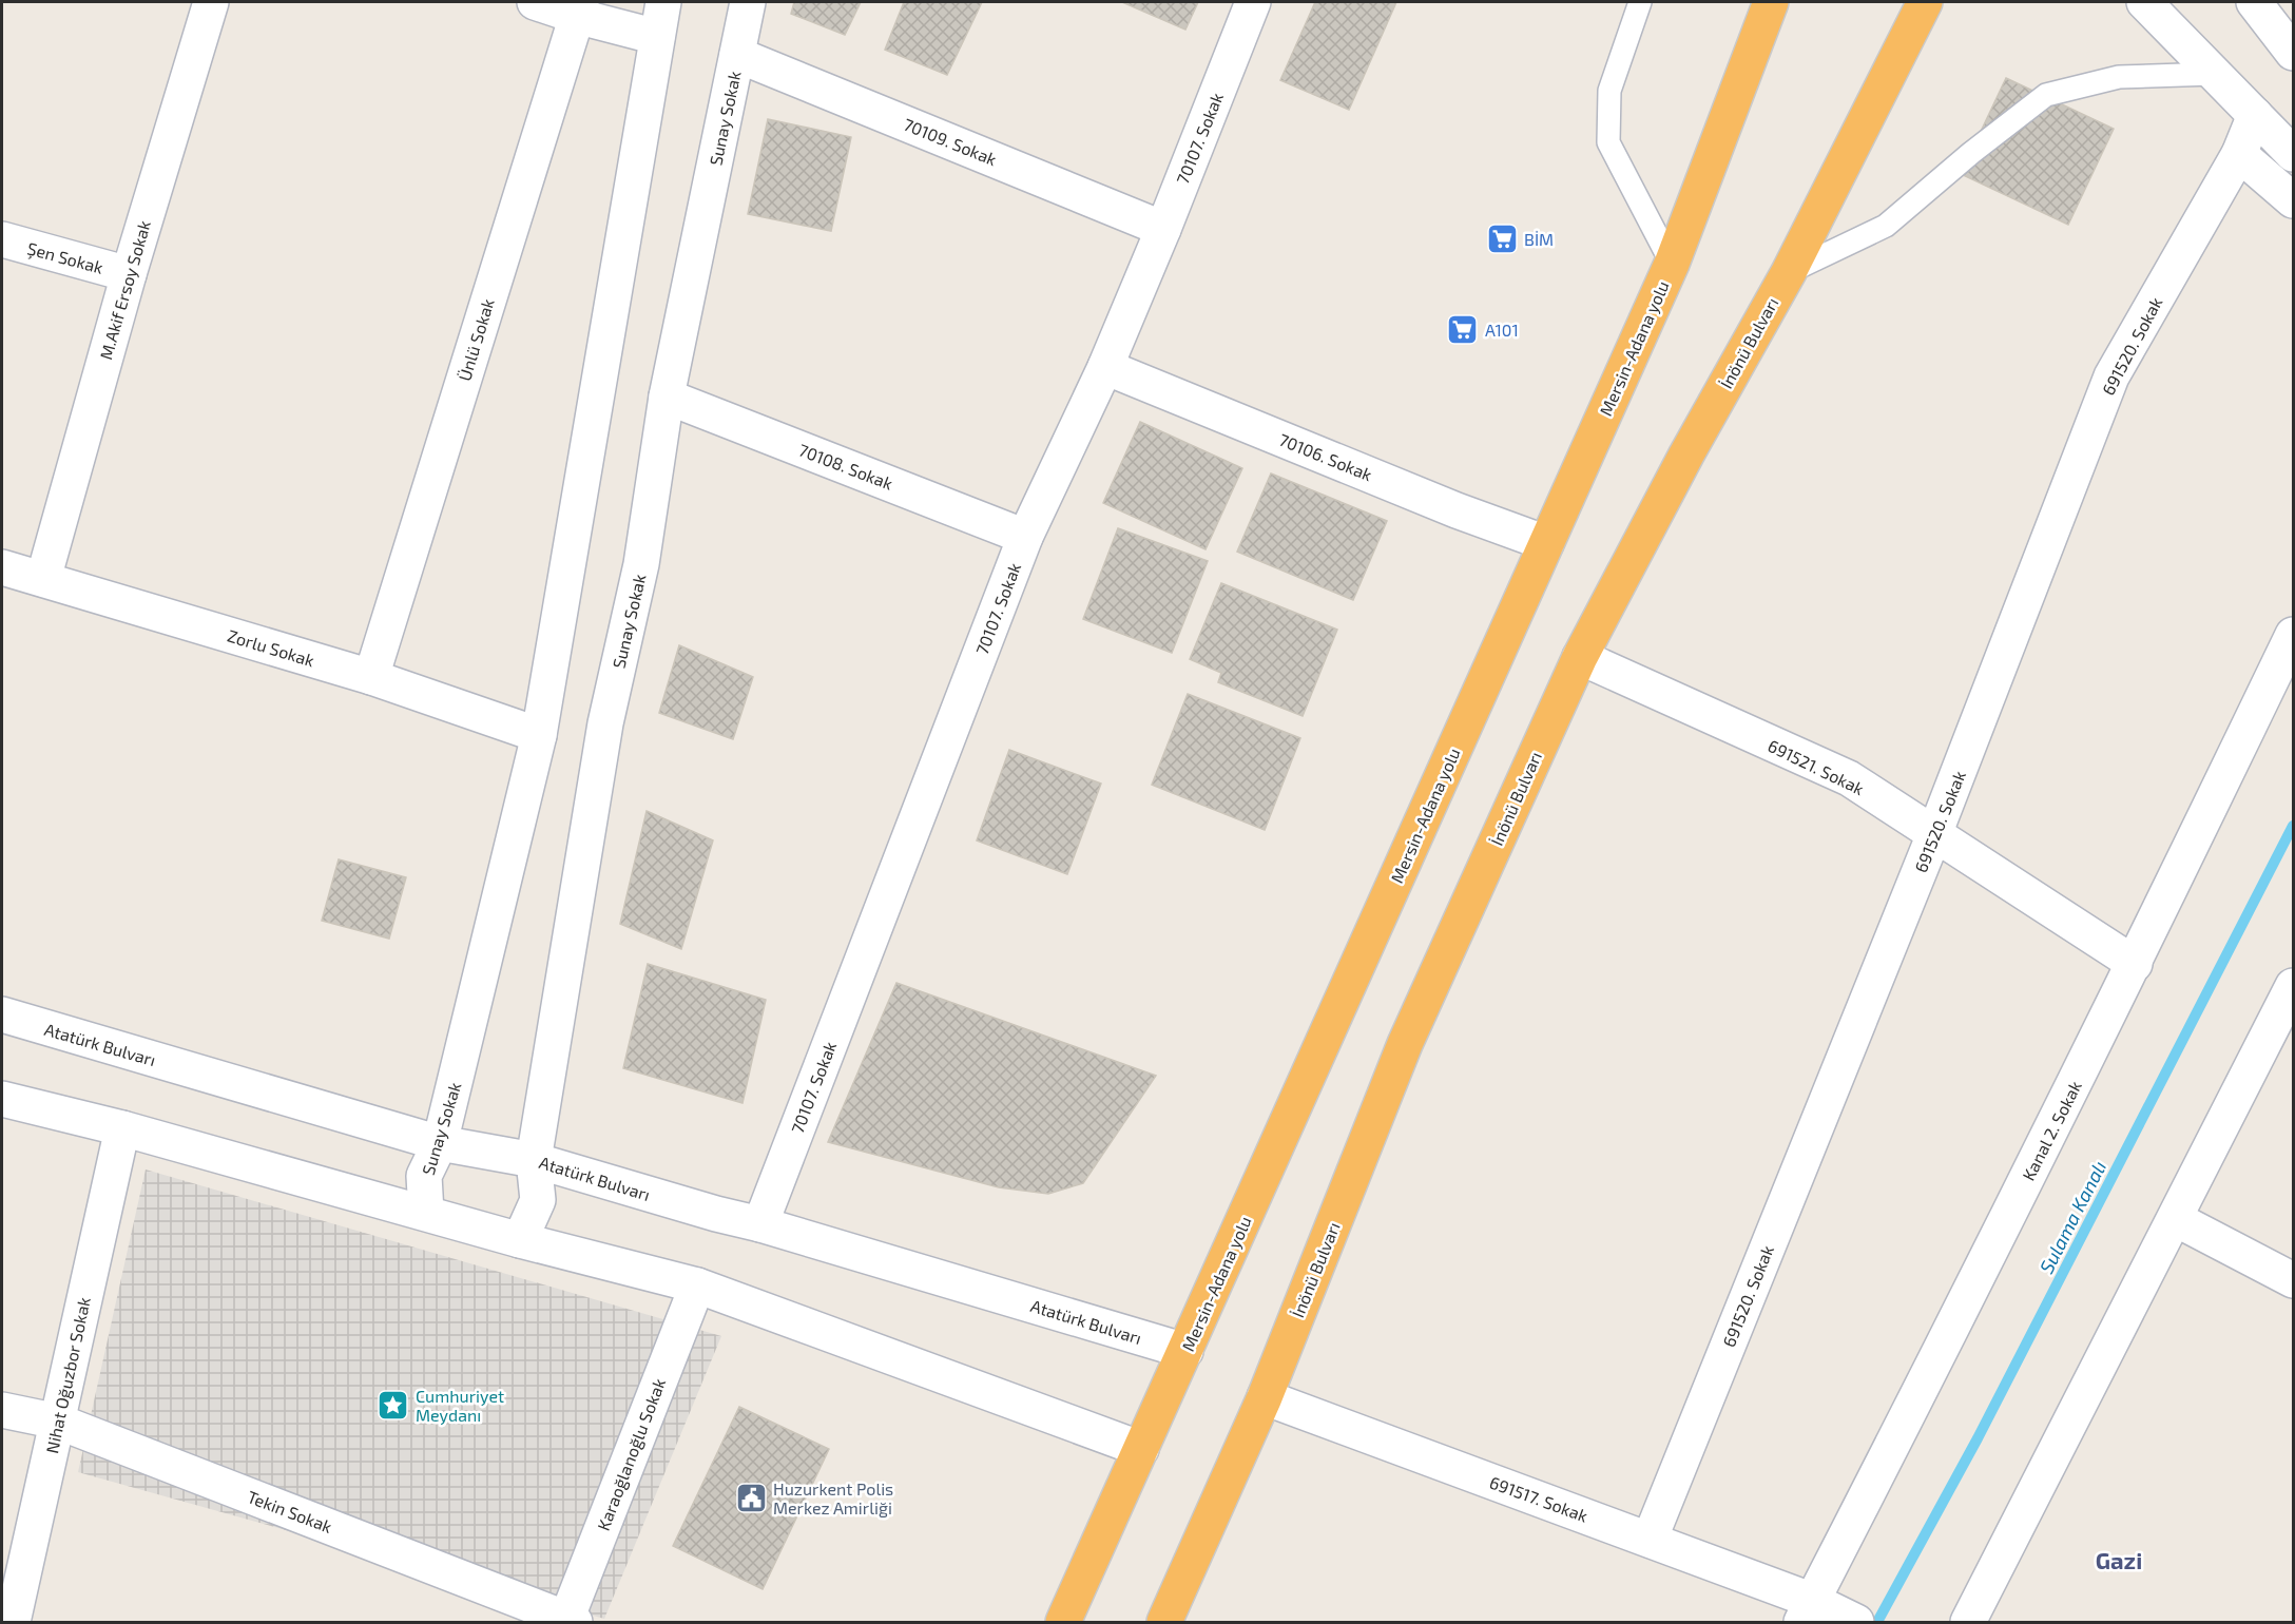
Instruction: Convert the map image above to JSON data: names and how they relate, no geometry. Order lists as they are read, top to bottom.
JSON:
{
  "streets": {
    "highway": ["İnönü Bulvarı", "Mersin-Adana yolu"],
    "street": [
      "Sunay Sokak",
      "70107. Sokak",
      "70109. Sokak",
      "Şen Sokak",
      "M.Akif Ersoy Sokak",
      "Ünlü Sokak",
      "691520. Sokak",
      "70106. Sokak",
      "70108. Sokak",
      "Zorlu Sokak",
      "691521. Sokak",
      "Atatürk Bulvarı",
      "Kanal 2. Sokak",
      "Nihat Oğuzbor Sokak",
      "Karaoğlanoğlu Sokak",
      "691517. Sokak",
      "Tekin Sokak"
    ]
  },
  "crossings": [
    ["Sunay Sokak", "70109. Sokak"],
    ["Sunay Sokak", "70108. Sokak"],
    ["Sunay Sokak", "Zorlu Sokak"],
    ["Sunay Sokak", "Atatürk Bulvarı"],
    ["70107. Sokak", "70109. Sokak"],
    ["70107. Sokak", "70106. Sokak"],
    ["70107. Sokak", "70108. Sokak"],
    ["70107. Sokak", "Atatürk Bulvarı"],
    ["Şen Sokak", "M.Akif Ersoy Sokak"],
    ["M.Akif Ersoy Sokak", "Zorlu Sokak"],
    ["Ünlü Sokak", "Zorlu Sokak"],
    ["İnönü Bulvarı", "691521. Sokak"],
    ["İnönü Bulvarı", "691517. Sokak"],
    ["691520. Sokak", "691521. Sokak"],
    ["691520. Sokak", "691517. Sokak"],
    ["Mersin-Adana yolu", "70106. Sokak"],
    ["Mersin-Adana yolu", "Atatürk Bulvarı"],
    ["691521. Sokak", "Kanal 2. Sokak"],
    ["Kanal 2. Sokak", "691517. Sokak"],
    ["Nihat Oğuzbor Sokak", "Tekin Sokak"],
    ["Karaoğlanoğlu Sokak", "Tekin Sokak"]
  ],
  "districts": ["Gazi"],
  "water": ["Sulama Kanalı"],
  "places": {
    "supermarket": ["BİM", "A101"],
    "place": ["Cumhuriyet Meydanı"],
    "public building": ["Huzurkent Polis Merkez Amirliği"]
  }
}
